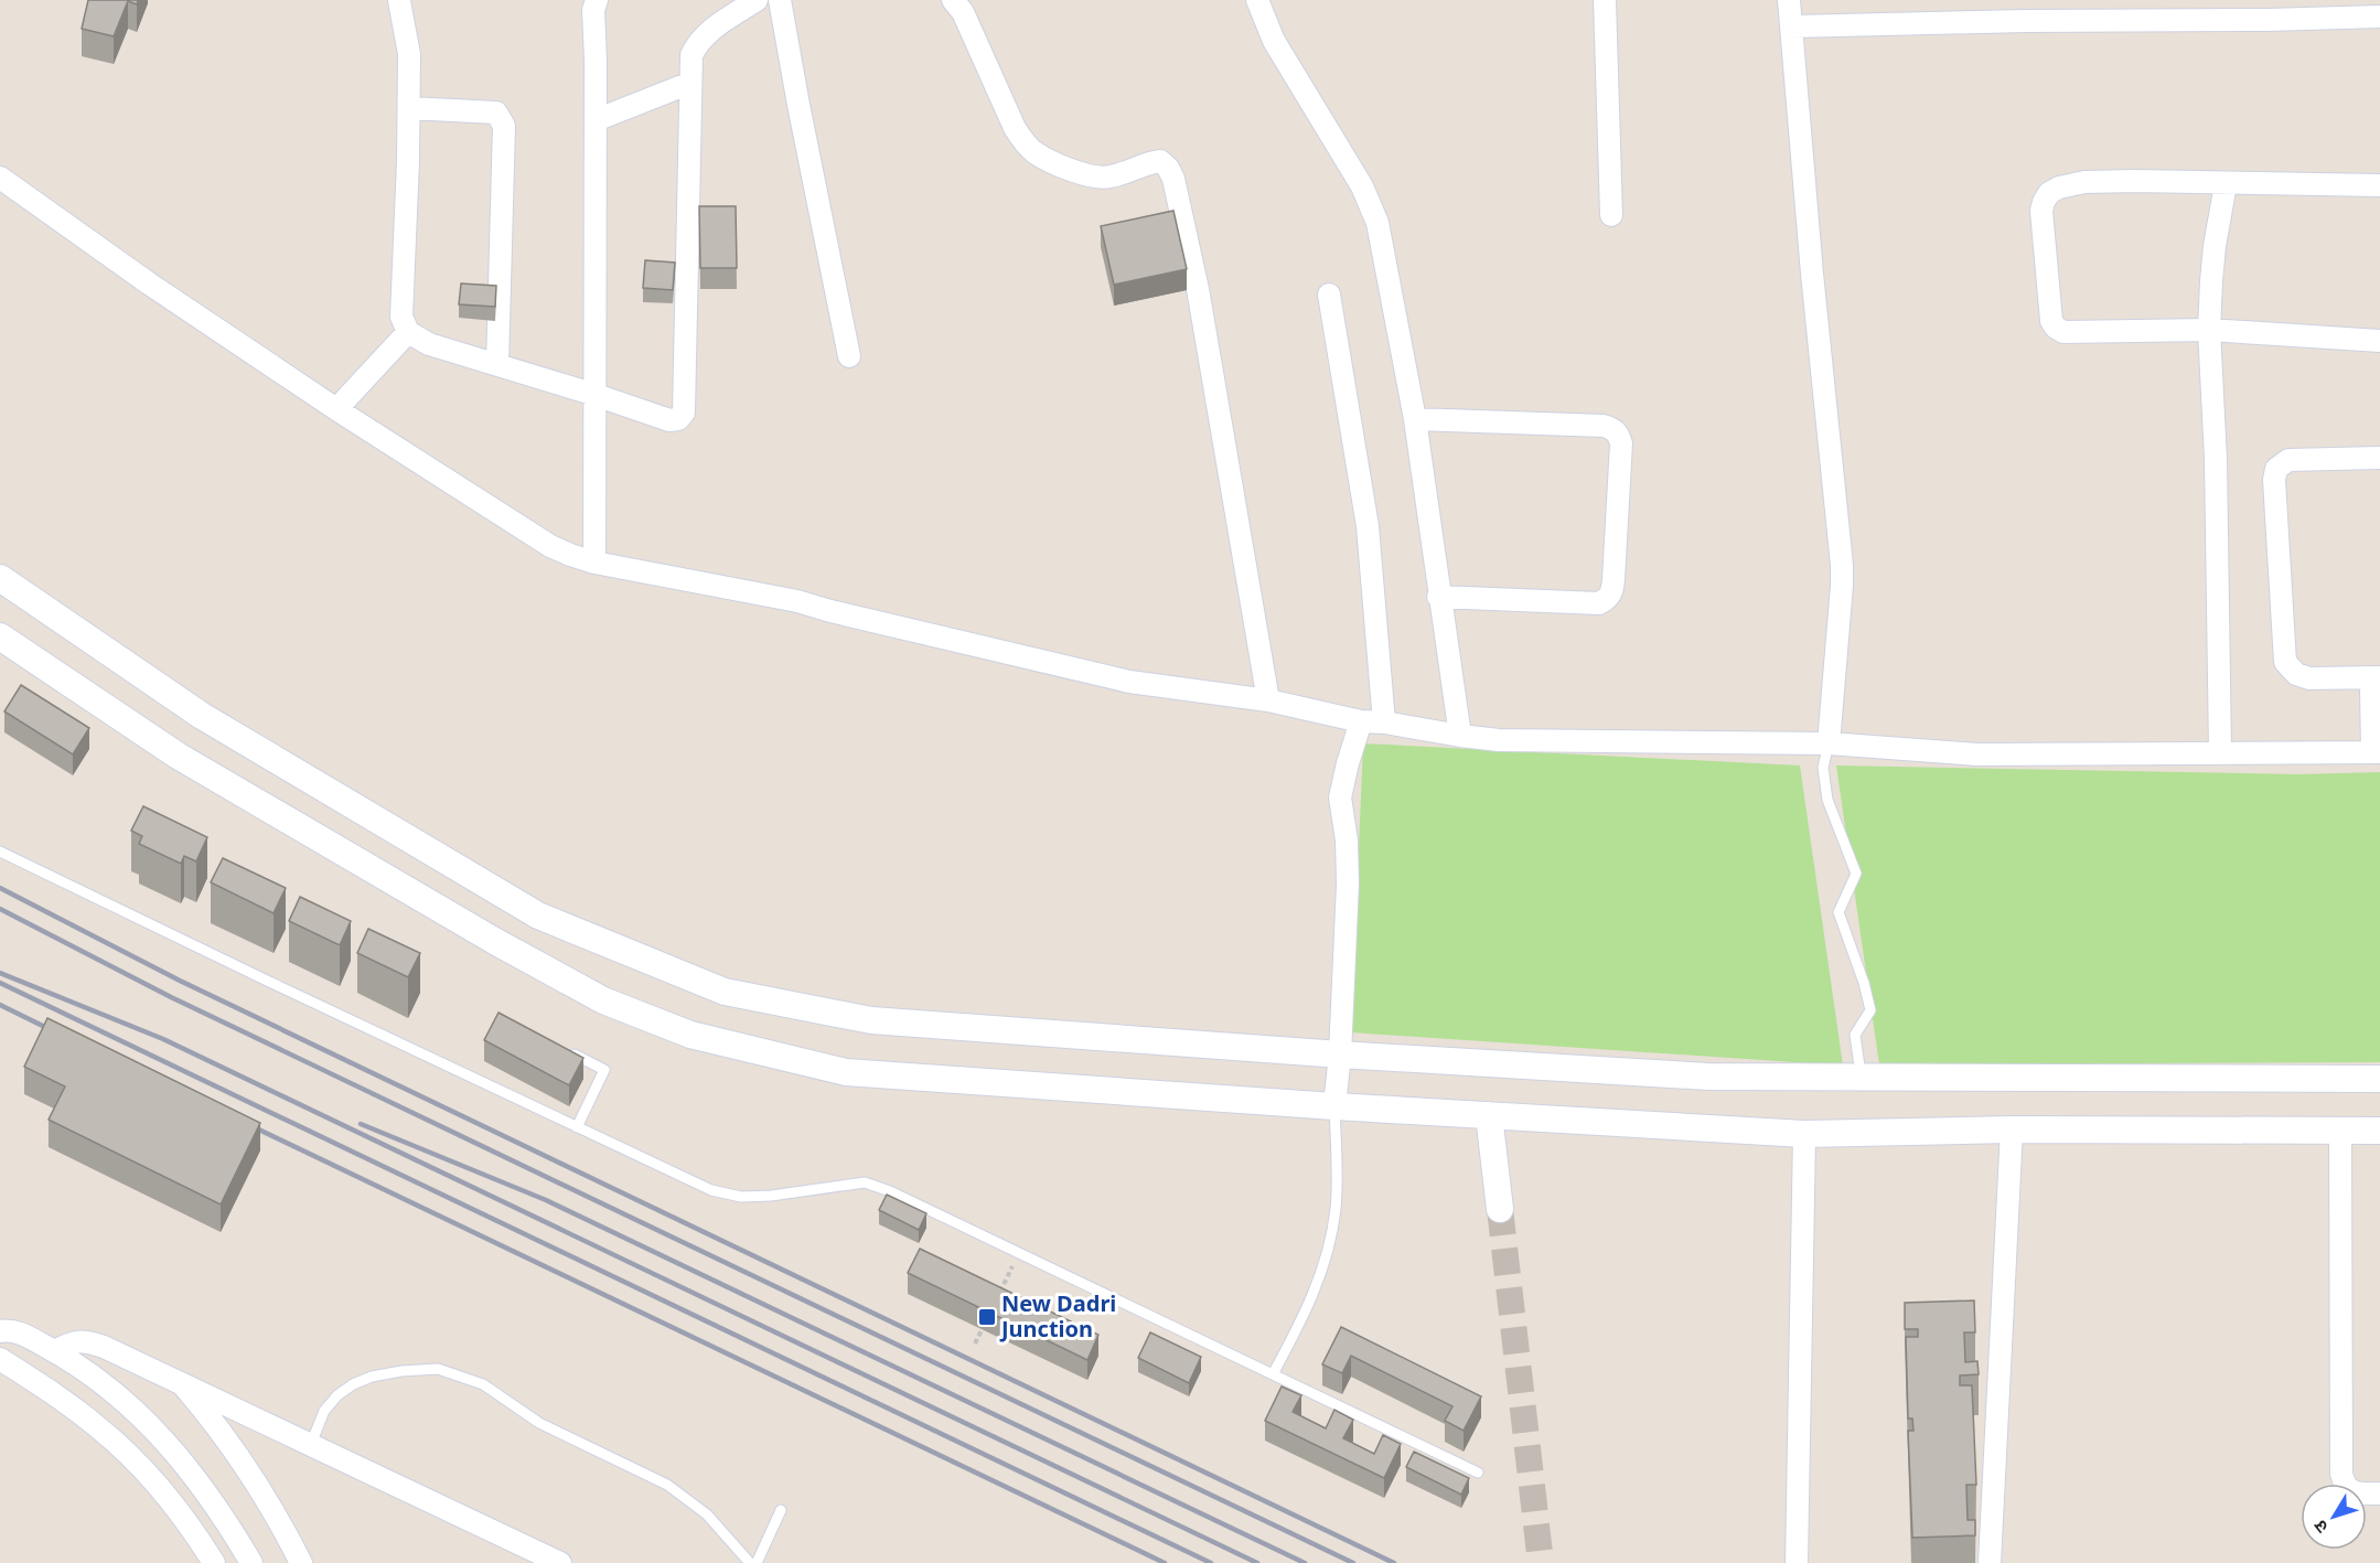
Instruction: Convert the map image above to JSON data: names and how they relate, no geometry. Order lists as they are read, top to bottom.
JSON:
{
  "places": {
    "transit": ["New Dadri Junction"]
  },
  "north": "bottom left"
}
